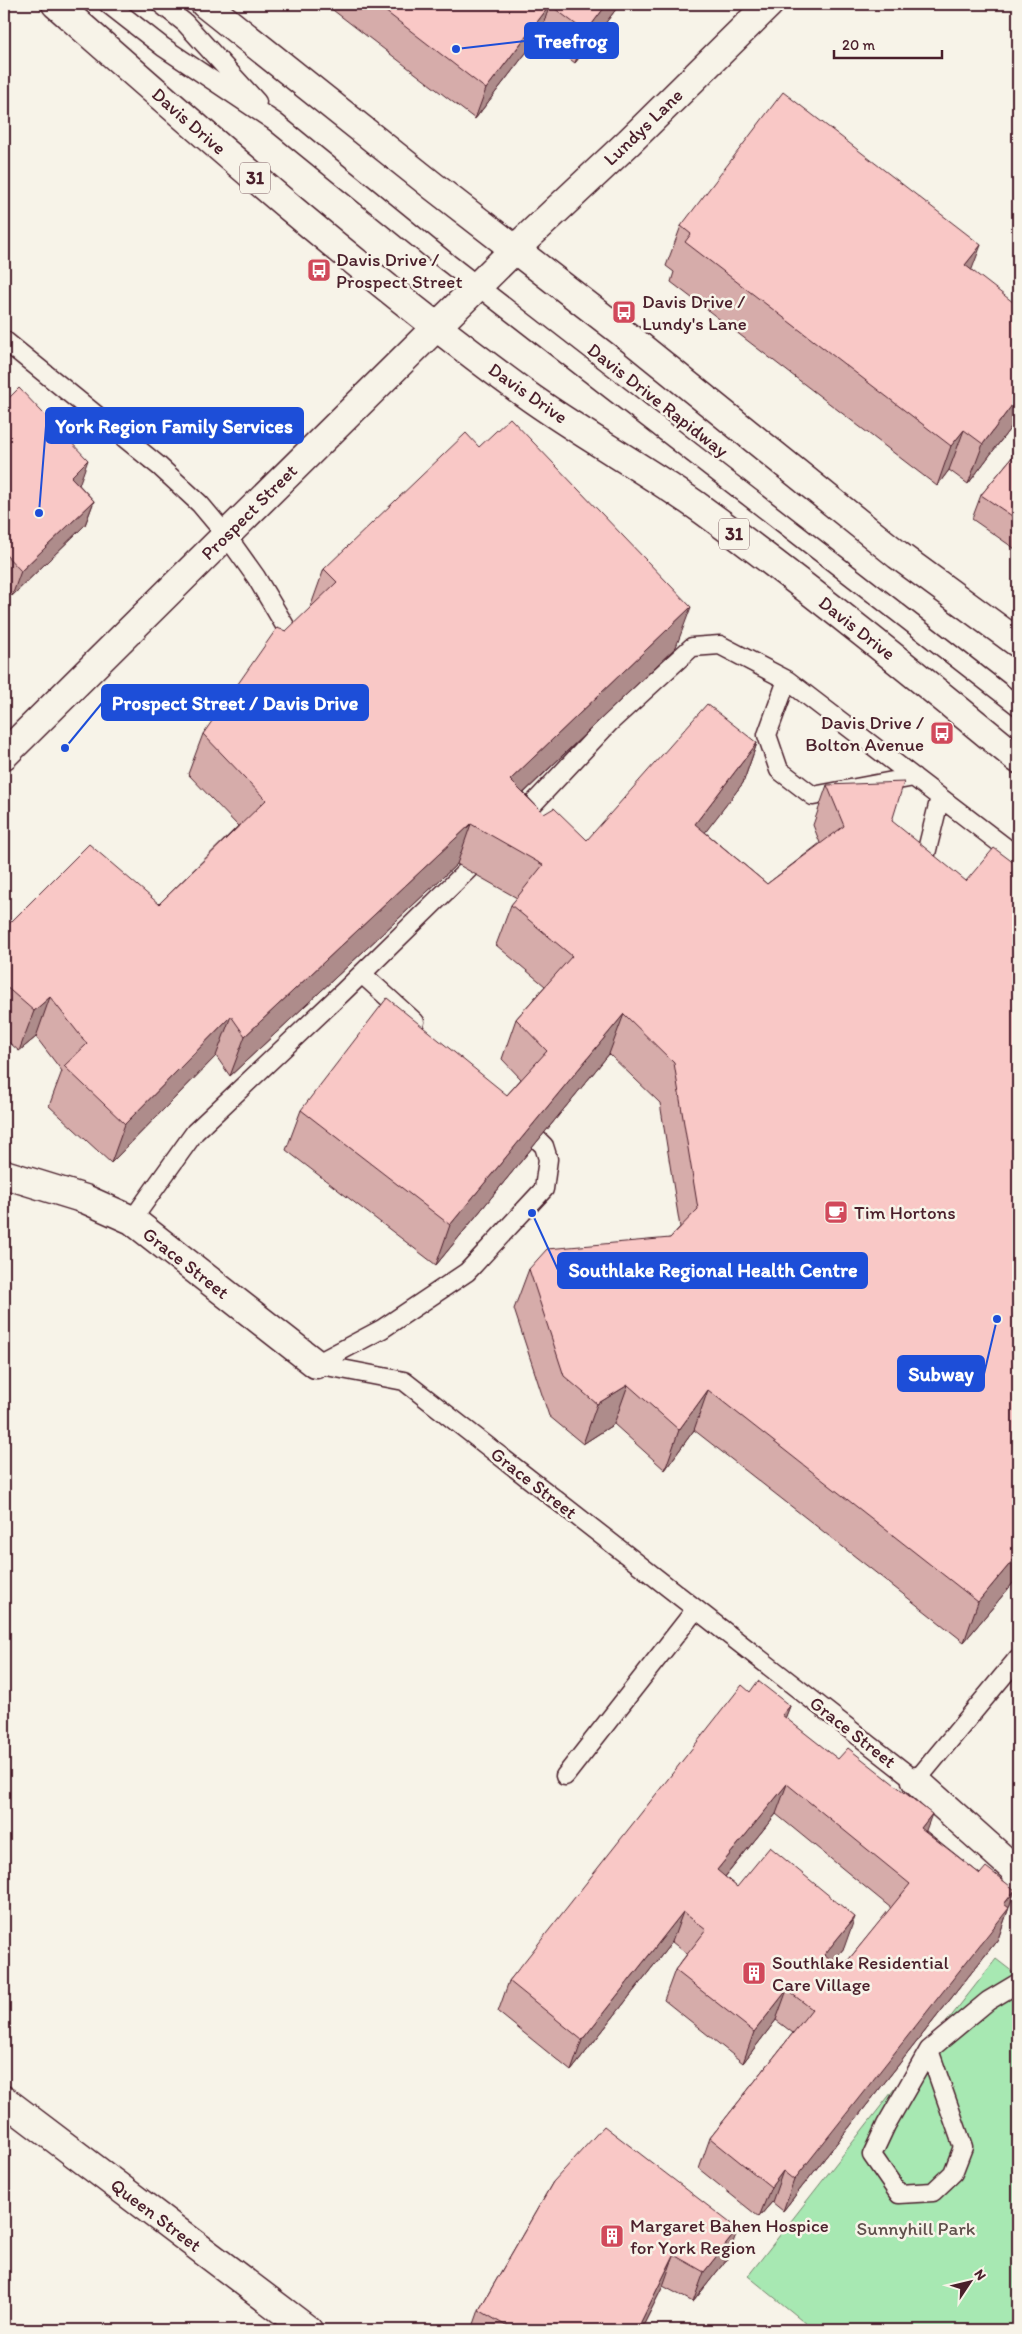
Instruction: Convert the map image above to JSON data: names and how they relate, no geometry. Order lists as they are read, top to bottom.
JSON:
{
  "streets": {
    "main road": [
      "Davis Drive",
      "Lundys Lane",
      "31",
      "Prospect Street",
      "Grace Street",
      "Queen Street"
    ],
    "lane": ["Davis Drive Rapidway"]
  },
  "crossings": [
    ["Davis Drive", "Prospect Street"],
    ["Lundys Lane", "Prospect Street"],
    ["Davis Drive Rapidway", "Prospect Street"]
  ],
  "parks": ["Sunnyhill Park"],
  "places": {
    "other": [
      "Treefrog",
      "York Region Family Services",
      "Prospect Street / Davis Drive",
      "Southlake Regional Health Centre",
      "Subway"
    ],
    "bus stop": ["Davis Drive / Prospect Street", "Davis Drive / Lundy's Lane", "Davis Drive / Bolton Avenue"],
    "cafe": ["Tim Hortons"],
    "building": ["Southlake Residential Care Village", "Margaret Bahen Hospice for York Region"]
  },
  "scale_bar": "20 m",
  "north": "top right"
}
